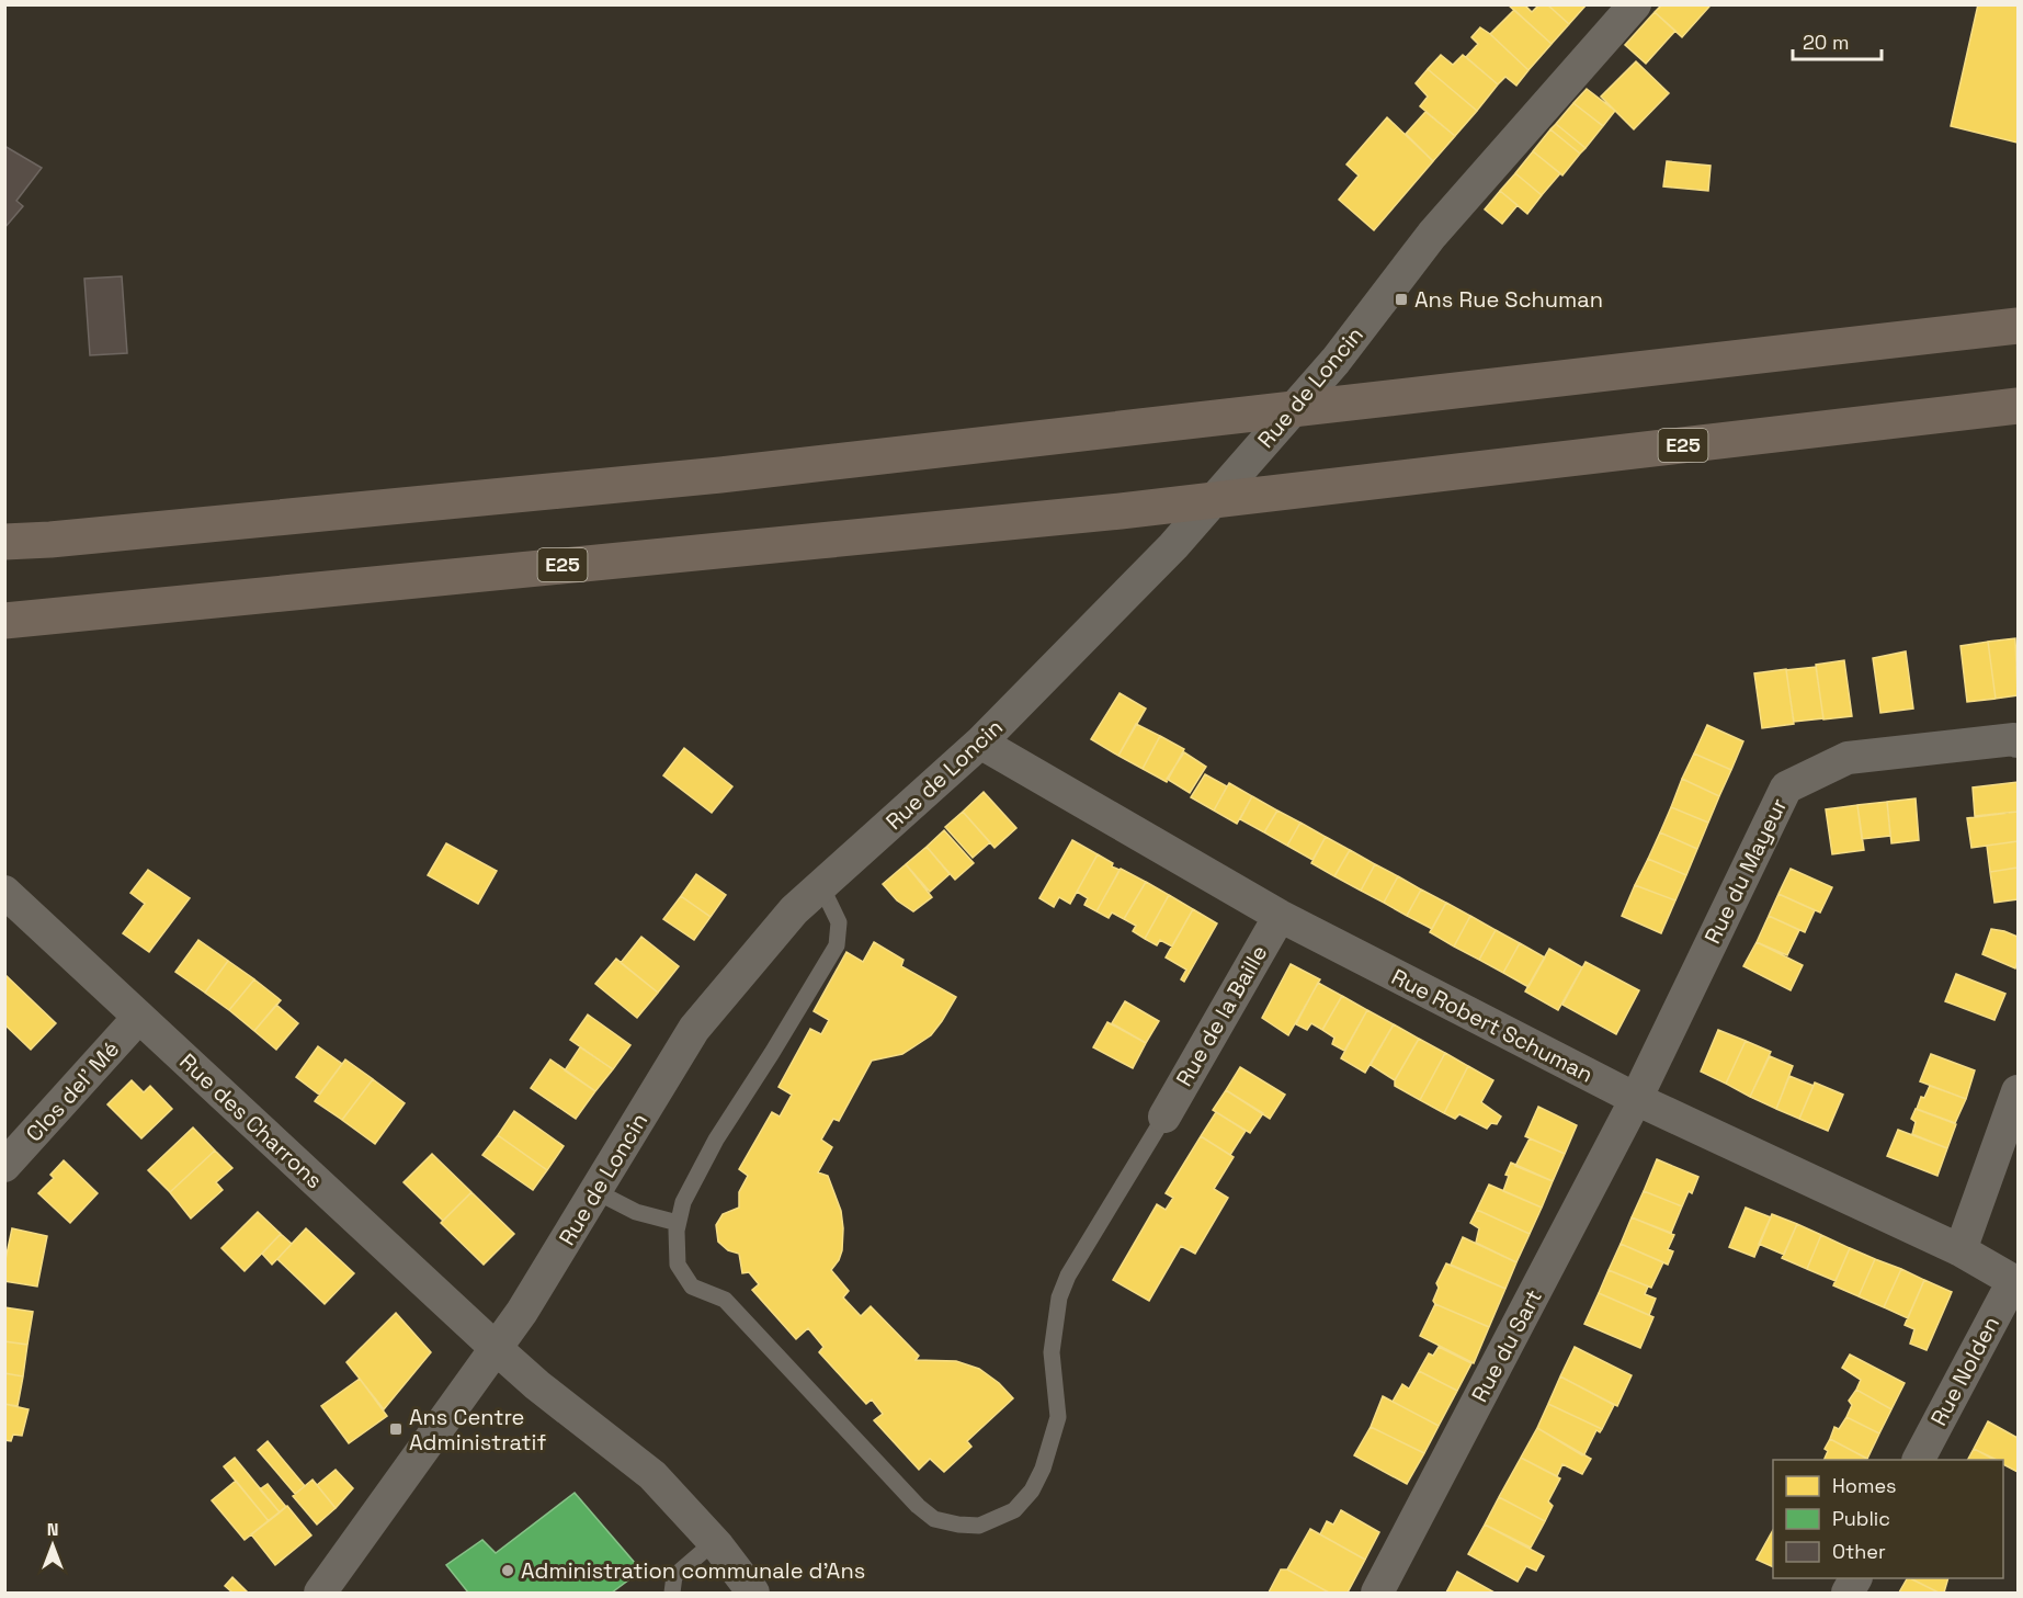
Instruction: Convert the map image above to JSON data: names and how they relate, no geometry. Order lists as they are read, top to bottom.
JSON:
{
  "streets": {
    "highway": ["E25"],
    "street": [
      "Rue de Loncin",
      "Rue du Mayeur",
      "Rue de la Baille",
      "Rue Robert Schuman",
      "Clos del' Mé",
      "Rue des Charrons",
      "Rue du Sart",
      "Rue Nolden"
    ]
  },
  "crossings": [
    ["Rue de Loncin", "Rue Robert Schuman"],
    ["Rue de Loncin", "Rue des Charrons"],
    ["Rue du Mayeur", "Rue Robert Schuman"],
    ["Rue du Mayeur", "Rue du Sart"],
    ["Rue de la Baille", "Rue Robert Schuman"],
    ["Rue Robert Schuman", "Rue du Sart"],
    ["Rue Robert Schuman", "Rue Nolden"],
    ["Clos del' Mé", "Rue des Charrons"]
  ],
  "places": {
    "transit": ["Ans Rue Schuman", "Ans Centre Administratif"],
    "other": ["Administration communale d'Ans"]
  },
  "legend": ["Homes", "Public", "Other"],
  "scale_bar": "20 m",
  "north": "top"
}
